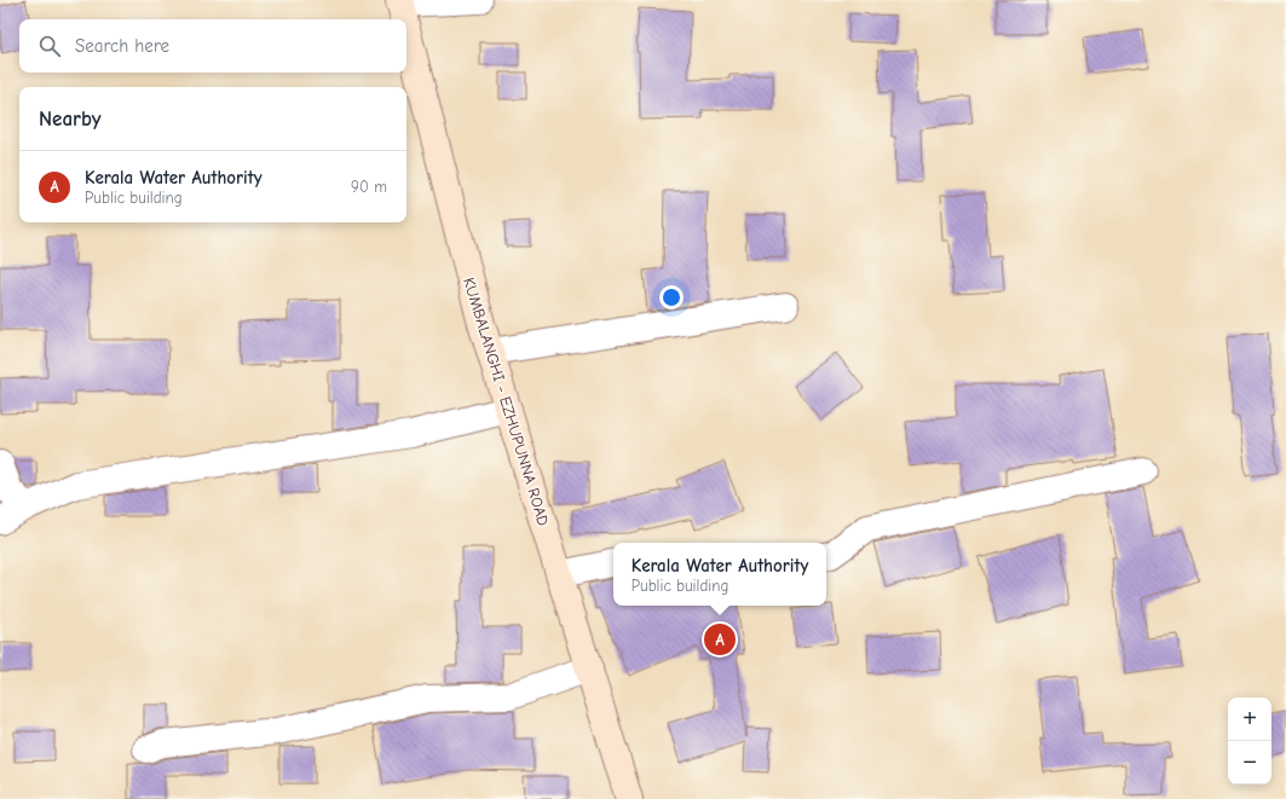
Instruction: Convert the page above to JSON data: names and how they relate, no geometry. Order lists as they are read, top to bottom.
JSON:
{
  "streets": {
    "main road": ["KUMBALANGHI - EZHUPUNNA ROAD"]
  },
  "page": {
    "search": "Search here",
    "heading": "Nearby",
    "list": [
      {
        "mark": "A",
        "name": "Kerala Water Authority",
        "note": "Public building",
        "value": "90 m"
      }
    ],
    "popup": ["Kerala Water Authority", "Public building"],
    "pins": "A",
    "map_buttons": ["+", "−"]
  }
}
